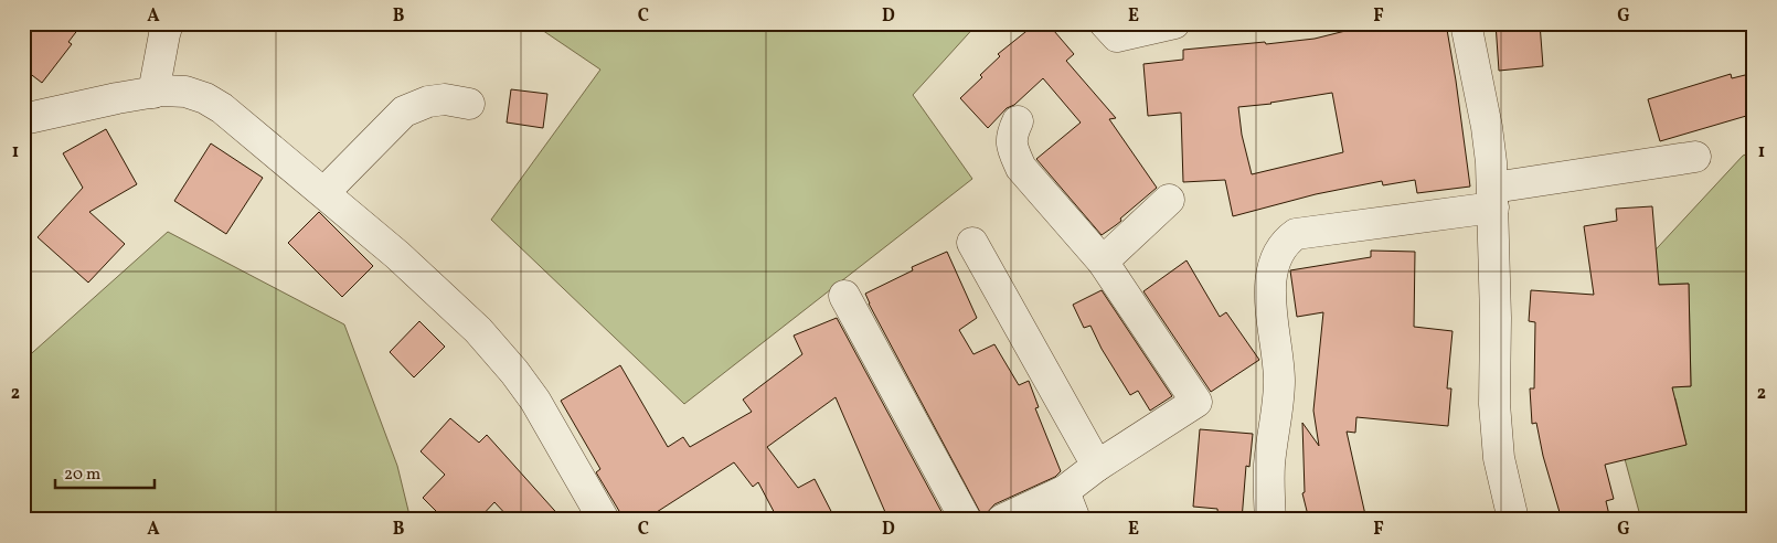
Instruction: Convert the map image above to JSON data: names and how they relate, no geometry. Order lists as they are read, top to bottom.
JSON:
{
  "scale_bar": "20 m",
  "grid": {
    "columns": [
      "A",
      "B",
      "C",
      "D",
      "E",
      "F",
      "G"
    ],
    "rows": ["1", "2"]
  }
}
